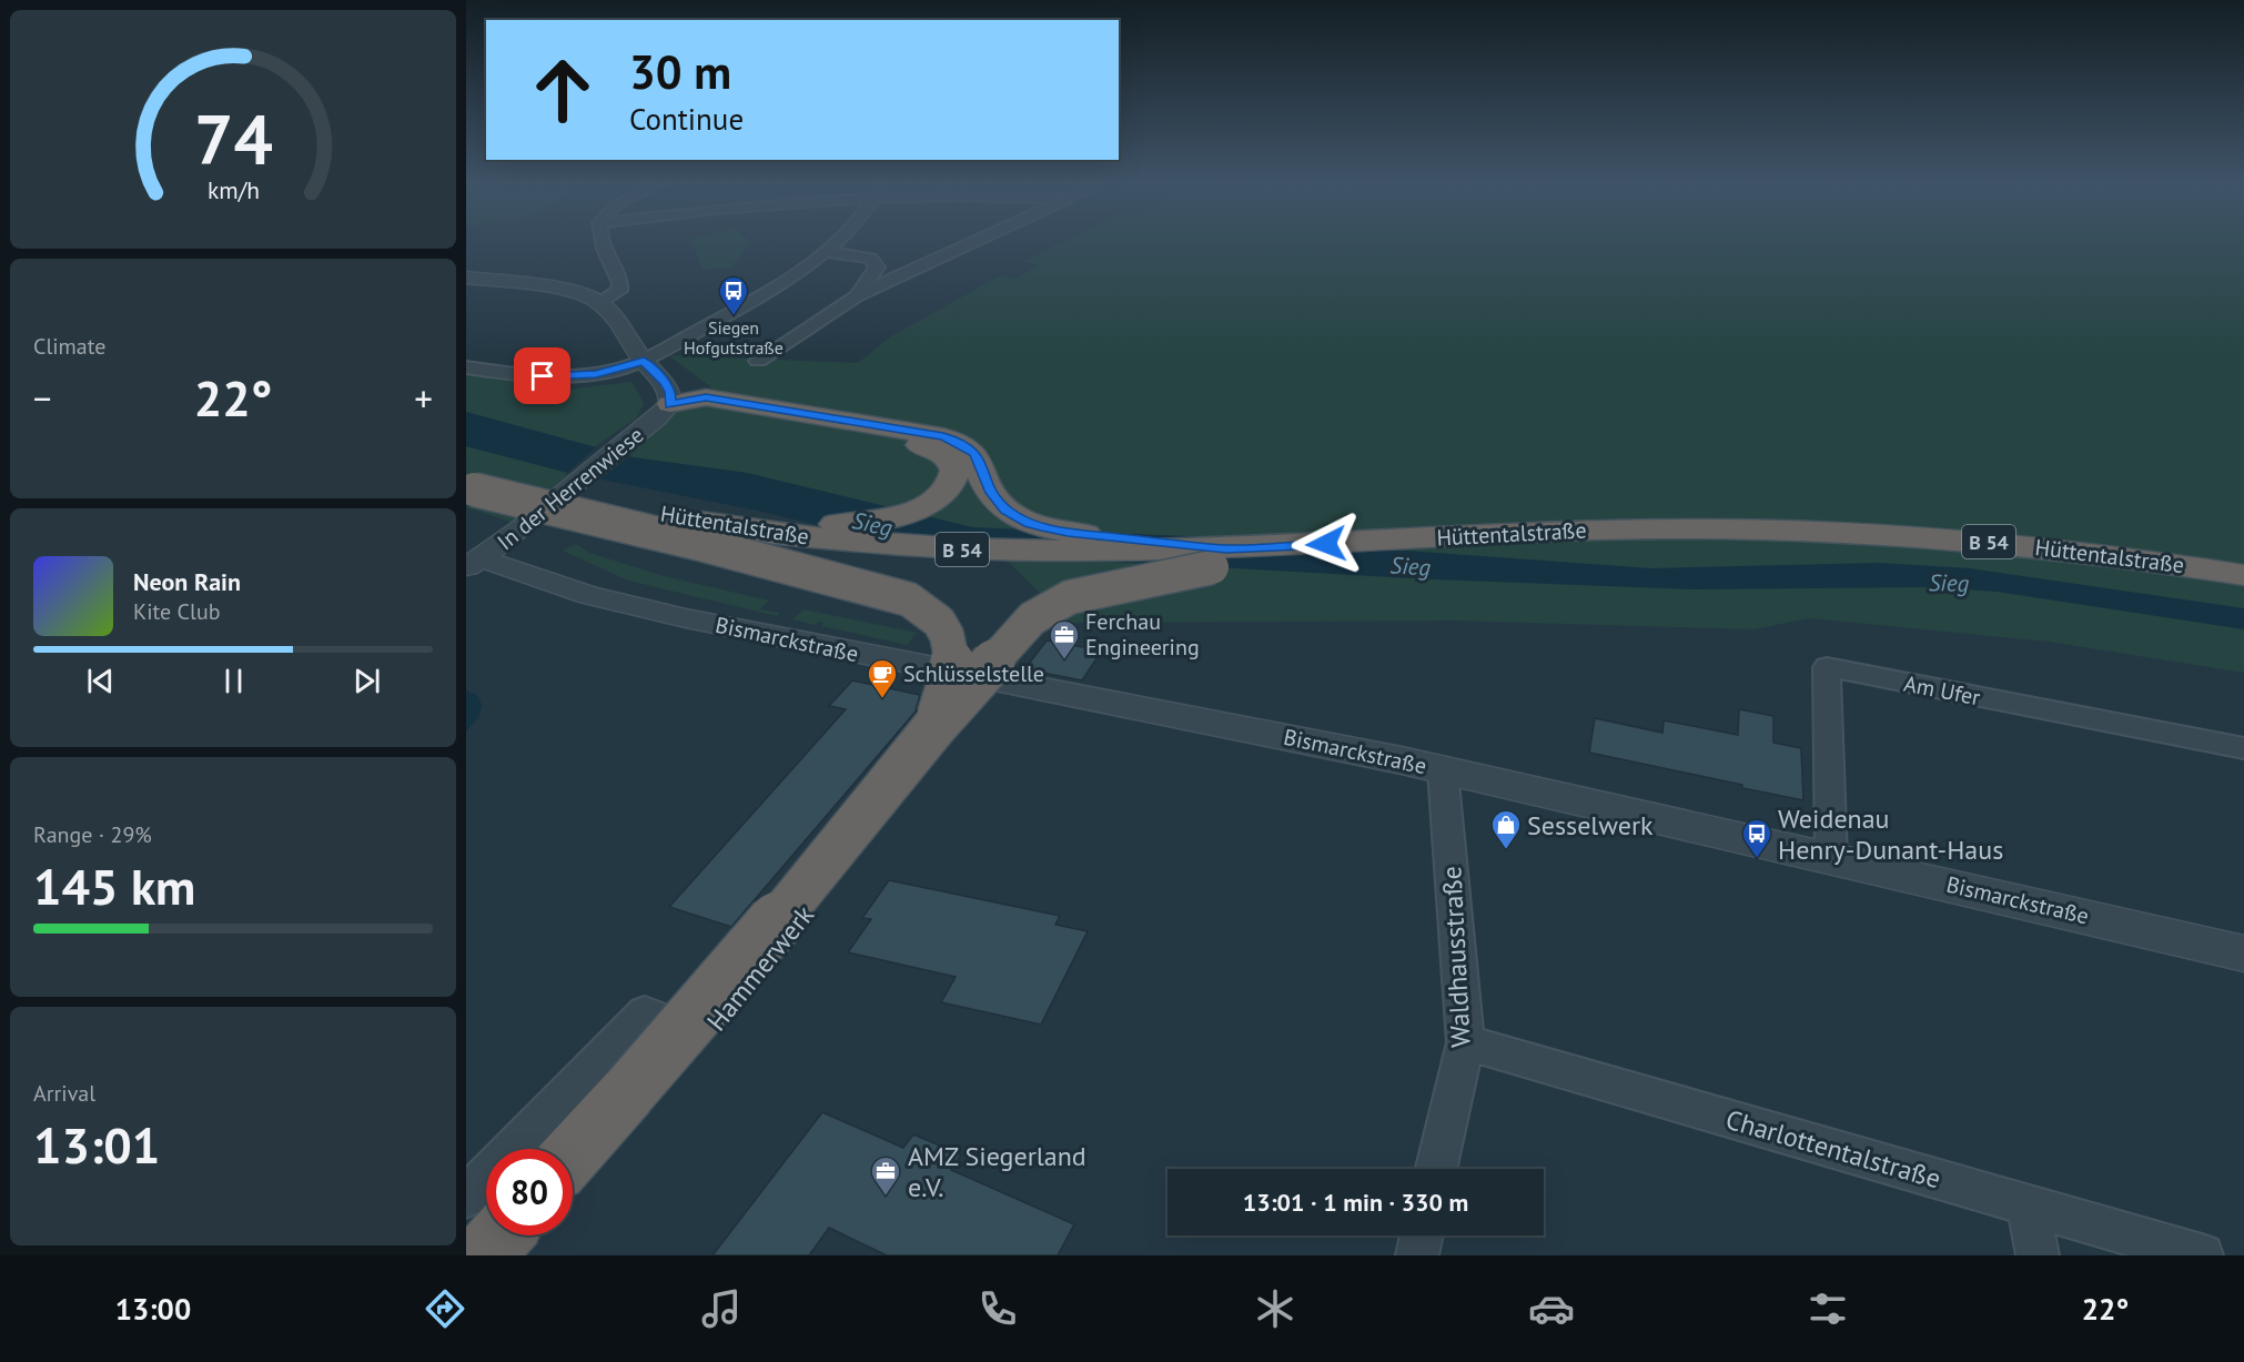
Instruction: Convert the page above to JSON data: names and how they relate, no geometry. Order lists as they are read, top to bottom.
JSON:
{
  "streets": {
    "highway": ["Hüttentalstraße", "B 54"],
    "street": [
      "In der Herrenwiese",
      "Bismarckstraße",
      "Am Ufer",
      "Waldhausstraße",
      "Hammerwerk",
      "Charlottentalstraße"
    ]
  },
  "crossings": [
    ["In der Herrenwiese", "Bismarckstraße"],
    ["Bismarckstraße", "Am Ufer"],
    ["Bismarckstraße", "Waldhausstraße"],
    ["Bismarckstraße", "Hammerwerk"],
    ["Waldhausstraße", "Charlottentalstraße"]
  ],
  "water": ["Sieg"],
  "places": {
    "bus stop": ["Siegen Hofgutstraße", "Weidenau Henry-Dunant-Haus"],
    "office": ["Ferchau Engineering", "AMZ Siegerland e.V."],
    "cafe": ["Schlüsselstelle"],
    "shop": ["Sesselwerk"]
  },
  "page": {
    "turn": ["30 m", "Continue"],
    "tile": [
      "Climate",
      ["Range · 29%", "145 km"],
      ["Arrival", "13:01"]
    ],
    "heat": ["−", "22°", "+"],
    "song": ["Neon Rain", "Kite Club"],
    "limit": "80",
    "trip": "13:01 · 1 min · 330 m",
    "tabs": ["13:00", "22°"],
    "gauge": ["74", "km/h"]
  }
}
